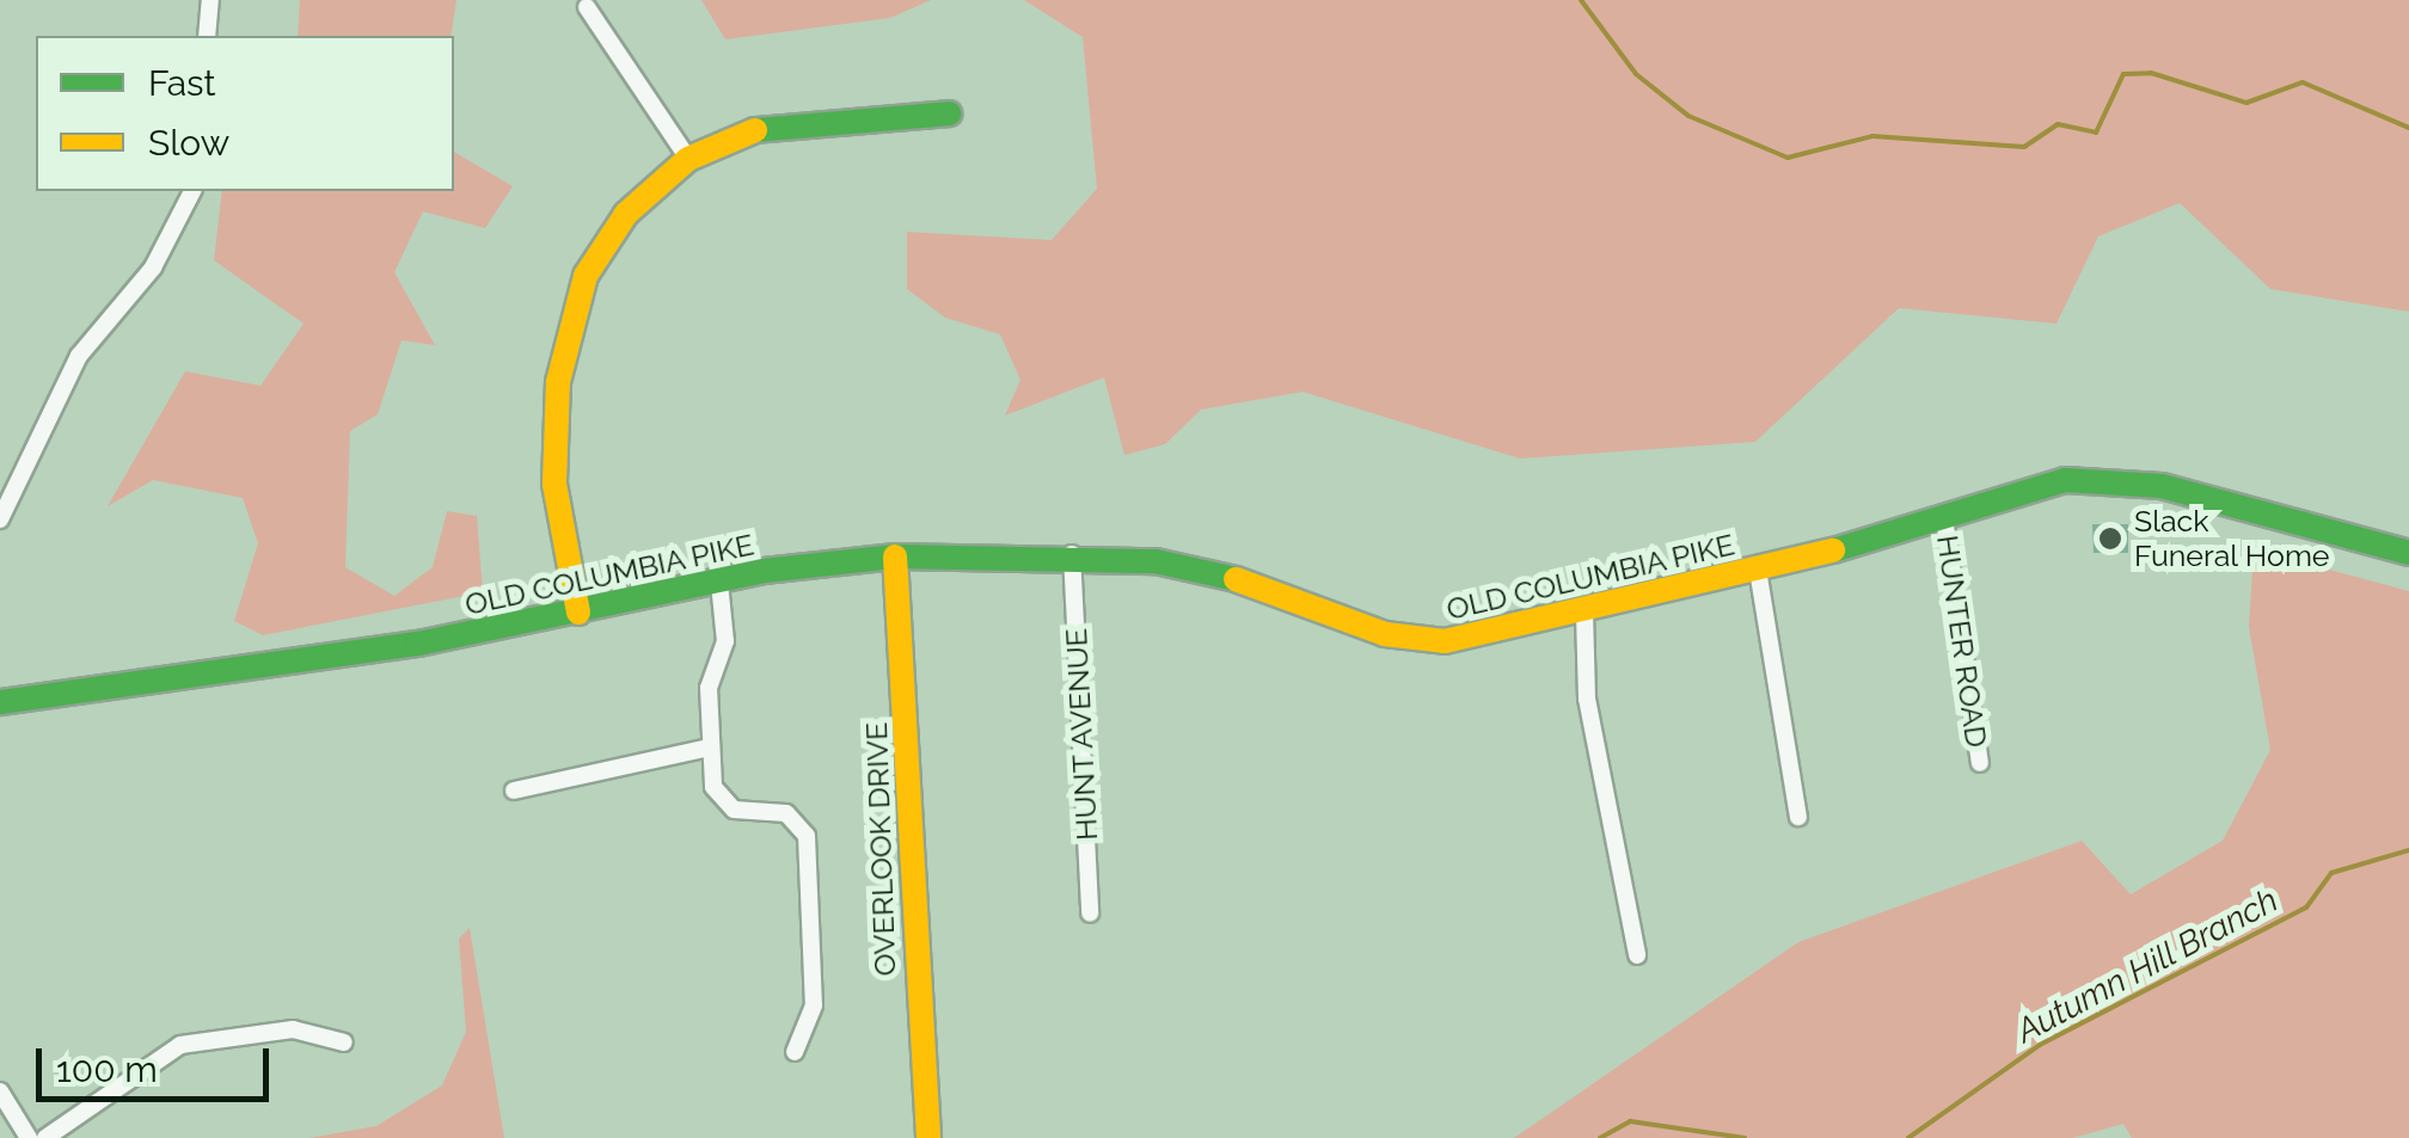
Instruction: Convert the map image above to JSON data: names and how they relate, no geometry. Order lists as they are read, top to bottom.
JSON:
{
  "streets": {
    "street": [
      "OLD COLUMBIA PIKE",
      "HUNTER ROAD",
      "HUNT AVENUE",
      "OVERLOOK DRIVE"
    ]
  },
  "crossings": [
    ["OLD COLUMBIA PIKE", "HUNTER ROAD"],
    ["OLD COLUMBIA PIKE", "HUNT AVENUE"],
    ["OLD COLUMBIA PIKE", "OVERLOOK DRIVE"]
  ],
  "water": ["Autumn Hill Branch"],
  "places": ["Slack Funeral Home"],
  "legend": ["Fast", "Slow"],
  "scale_bar": "100 m"
}
